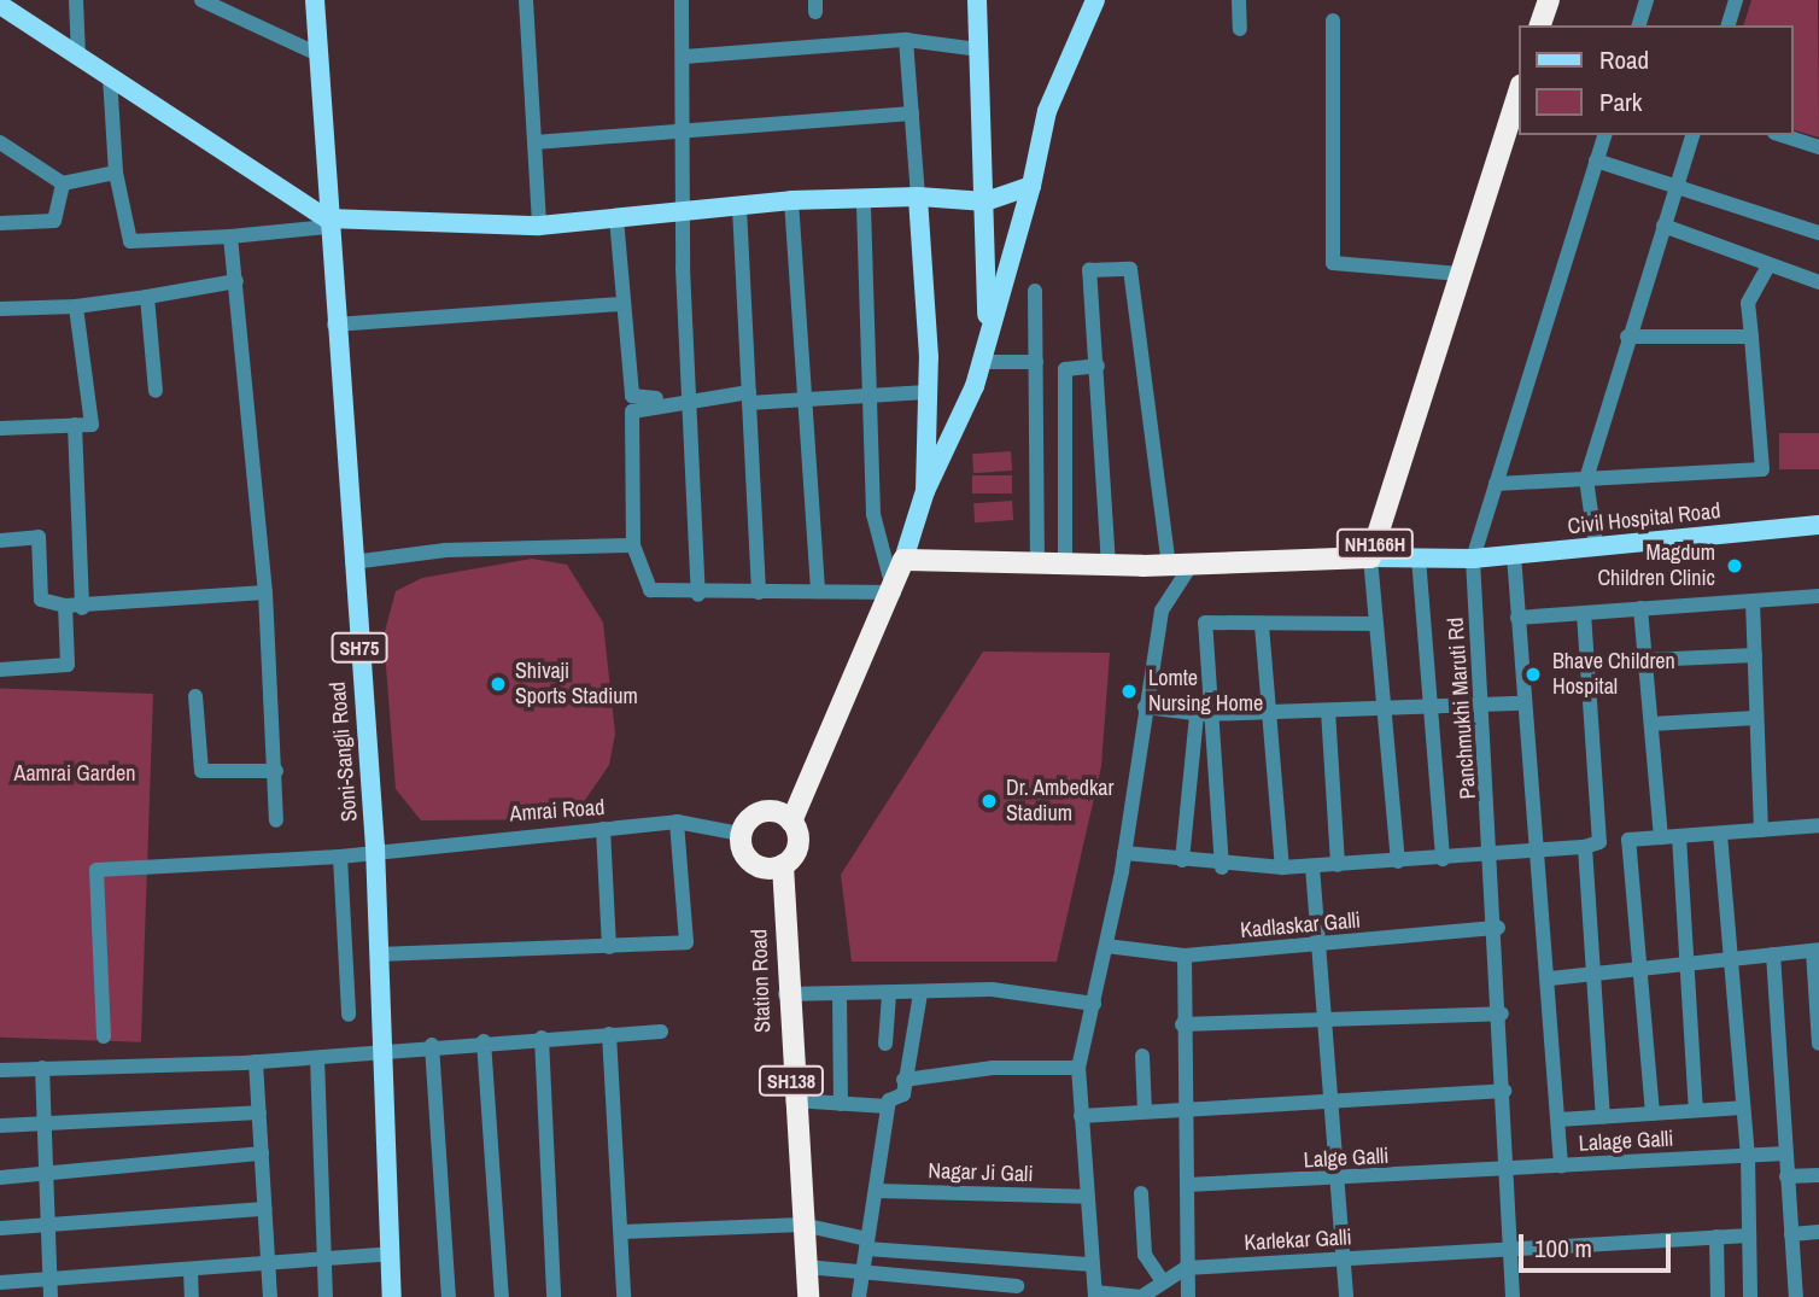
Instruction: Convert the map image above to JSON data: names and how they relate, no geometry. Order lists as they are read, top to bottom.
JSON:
{
  "streets": {
    "highway": ["NH166H", "Station Road", "SH138"],
    "main road": ["Civil Hospital Road", "SH75", "Soni-Sangli Road"],
    "street": [
      "Panchmukhi Maruti Rd",
      "Amrai Road",
      "Kadlaskar Galli",
      "Lalage Galli",
      "Lalge Galli",
      "Nagar Ji Gali",
      "Karlekar Galli"
    ]
  },
  "crossings": [
    ["Civil Hospital Road", "NH166H"],
    ["Civil Hospital Road", "Panchmukhi Maruti Rd"],
    ["Panchmukhi Maruti Rd", "Kadlaskar Galli"],
    ["Panchmukhi Maruti Rd", "Lalage Galli"],
    ["Panchmukhi Maruti Rd", "Lalge Galli"],
    ["Panchmukhi Maruti Rd", "Karlekar Galli"],
    ["Soni-Sangli Road", "Amrai Road"],
    ["Amrai Road", "Station Road"],
    ["Lalage Galli", "Lalge Galli"]
  ],
  "parks": ["Aamrai Garden"],
  "places": [
    "Magdum Children Clinic",
    "Bhave Children Hospital",
    "Shivaji Sports Stadium",
    "Lomte Nursing Home",
    "Dr. Ambedkar Stadium"
  ],
  "legend": ["Road", "Park"],
  "scale_bar": "100 m"
}
